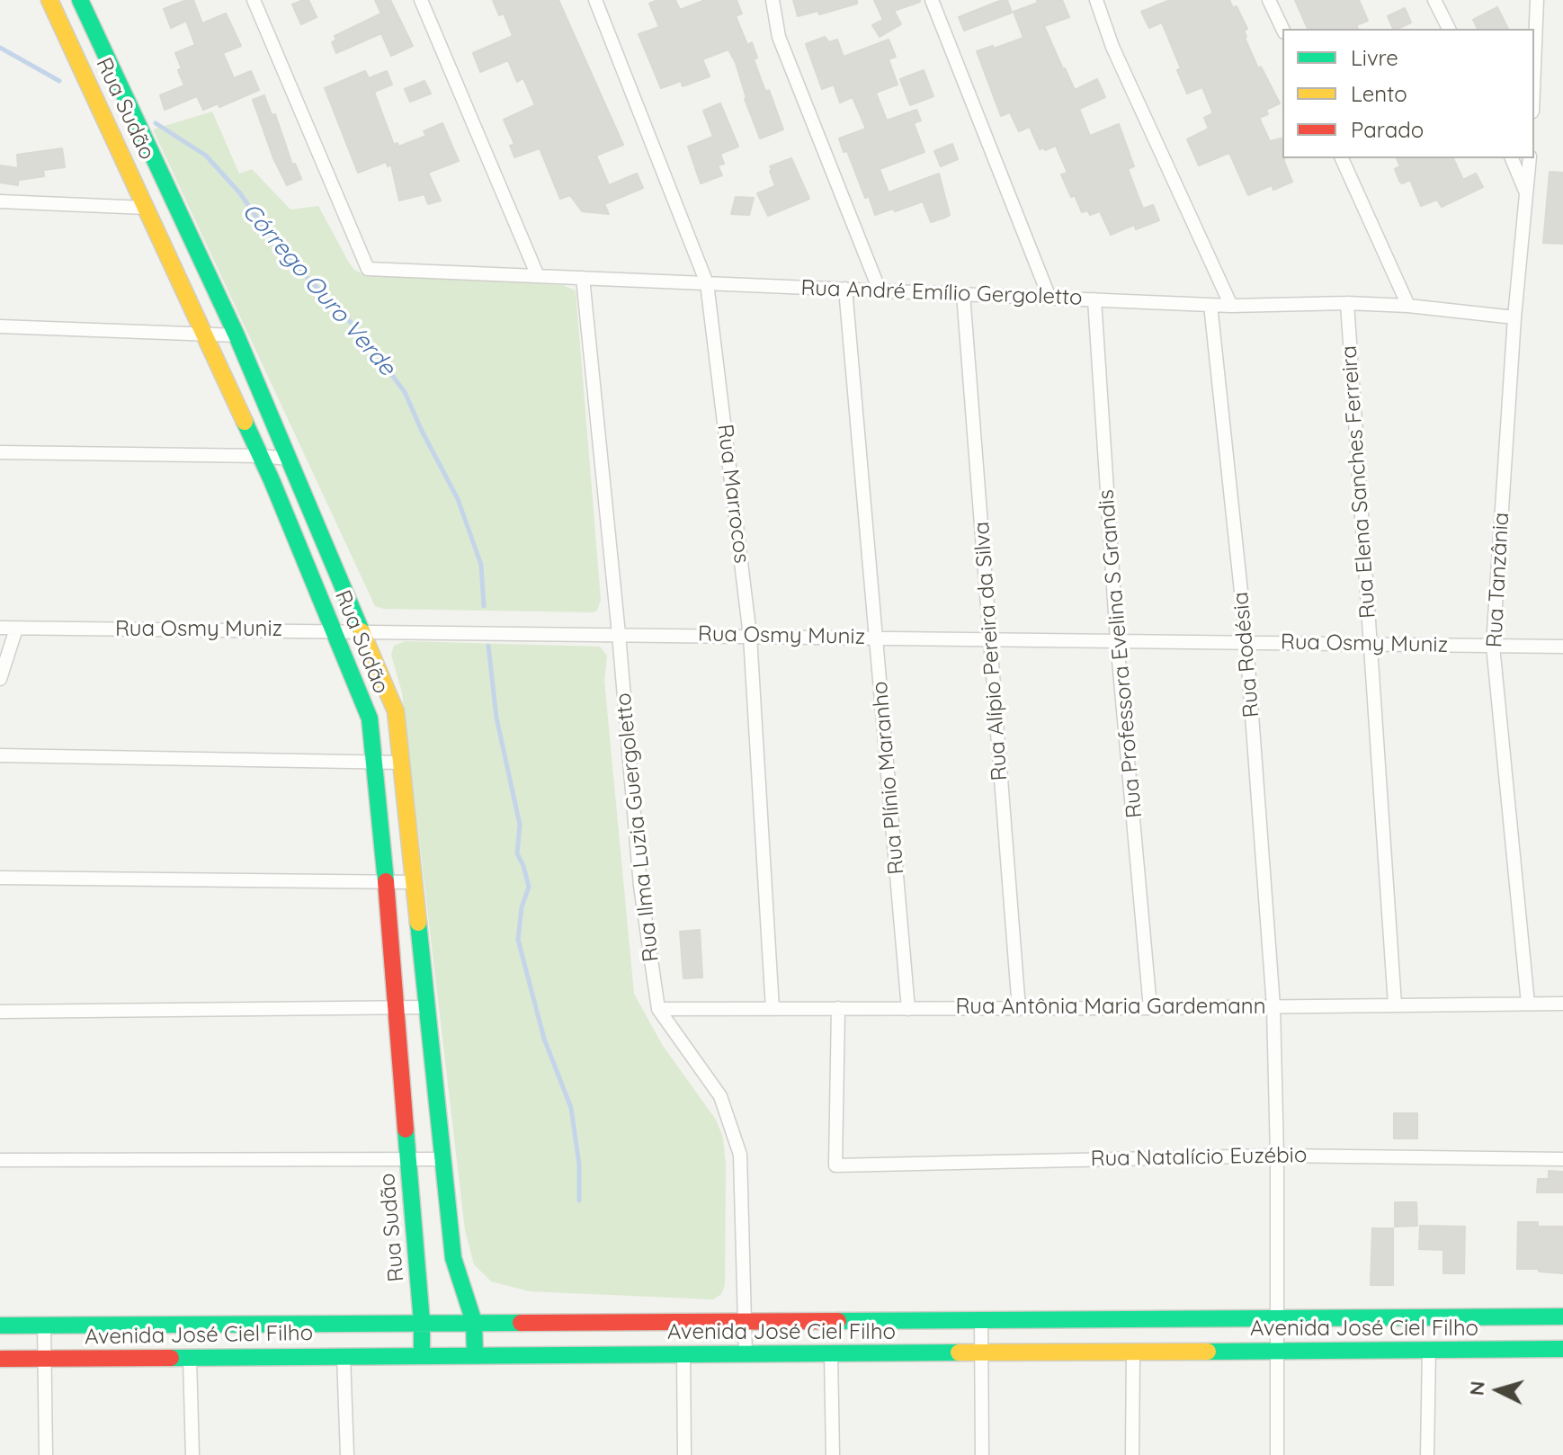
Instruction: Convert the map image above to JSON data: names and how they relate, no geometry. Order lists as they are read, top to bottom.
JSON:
{
  "streets": {
    "street": [
      "Rua Sudão",
      "Rua André Emílio Gergoletto",
      "Rua Elena Sanches Ferreira",
      "Rua Marrocos",
      "Rua Tanzânia",
      "Rua Osmy Muniz",
      "Rua Alípio Pereira da Silva",
      "Rua Professora Evelina S Grandis",
      "Rua Rodésia",
      "Rua Plínio Maranho",
      "Rua Ilma Luzia Guergoletto",
      "Rua Antônia Maria Gardemann",
      "Rua Natalício Euzébio",
      "Avenida José Ciel Filho"
    ]
  },
  "crossings": [
    ["Rua Sudão", "Rua Osmy Muniz"],
    ["Rua Sudão", "Avenida José Ciel Filho"],
    ["Rua André Emílio Gergoletto", "Rua Elena Sanches Ferreira"],
    ["Rua André Emílio Gergoletto", "Rua Marrocos"],
    ["Rua André Emílio Gergoletto", "Rua Tanzânia"],
    ["Rua André Emílio Gergoletto", "Rua Alípio Pereira da Silva"],
    ["Rua André Emílio Gergoletto", "Rua Professora Evelina S Grandis"],
    ["Rua André Emílio Gergoletto", "Rua Rodésia"],
    ["Rua André Emílio Gergoletto", "Rua Plínio Maranho"],
    ["Rua André Emílio Gergoletto", "Rua Ilma Luzia Guergoletto"],
    ["Rua Elena Sanches Ferreira", "Rua Osmy Muniz"],
    ["Rua Elena Sanches Ferreira", "Rua Antônia Maria Gardemann"],
    ["Rua Marrocos", "Rua Osmy Muniz"],
    ["Rua Marrocos", "Rua Antônia Maria Gardemann"],
    ["Rua Tanzânia", "Rua Osmy Muniz"],
    ["Rua Tanzânia", "Rua Antônia Maria Gardemann"],
    ["Rua Osmy Muniz", "Rua Alípio Pereira da Silva"],
    ["Rua Osmy Muniz", "Rua Professora Evelina S Grandis"],
    ["Rua Osmy Muniz", "Rua Rodésia"],
    ["Rua Osmy Muniz", "Rua Plínio Maranho"],
    ["Rua Osmy Muniz", "Rua Ilma Luzia Guergoletto"],
    ["Rua Alípio Pereira da Silva", "Rua Antônia Maria Gardemann"],
    ["Rua Professora Evelina S Grandis", "Rua Antônia Maria Gardemann"],
    ["Rua Rodésia", "Rua Antônia Maria Gardemann"],
    ["Rua Rodésia", "Rua Natalício Euzébio"],
    ["Rua Rodésia", "Avenida José Ciel Filho"],
    ["Rua Plínio Maranho", "Rua Antônia Maria Gardemann"],
    ["Rua Ilma Luzia Guergoletto", "Rua Antônia Maria Gardemann"],
    ["Rua Ilma Luzia Guergoletto", "Avenida José Ciel Filho"],
    ["Rua Antônia Maria Gardemann", "Rua Natalício Euzébio"]
  ],
  "water": ["Córrego Ouro Verde"],
  "legend": ["Livre", "Lento", "Parado"],
  "north": "left"
}
